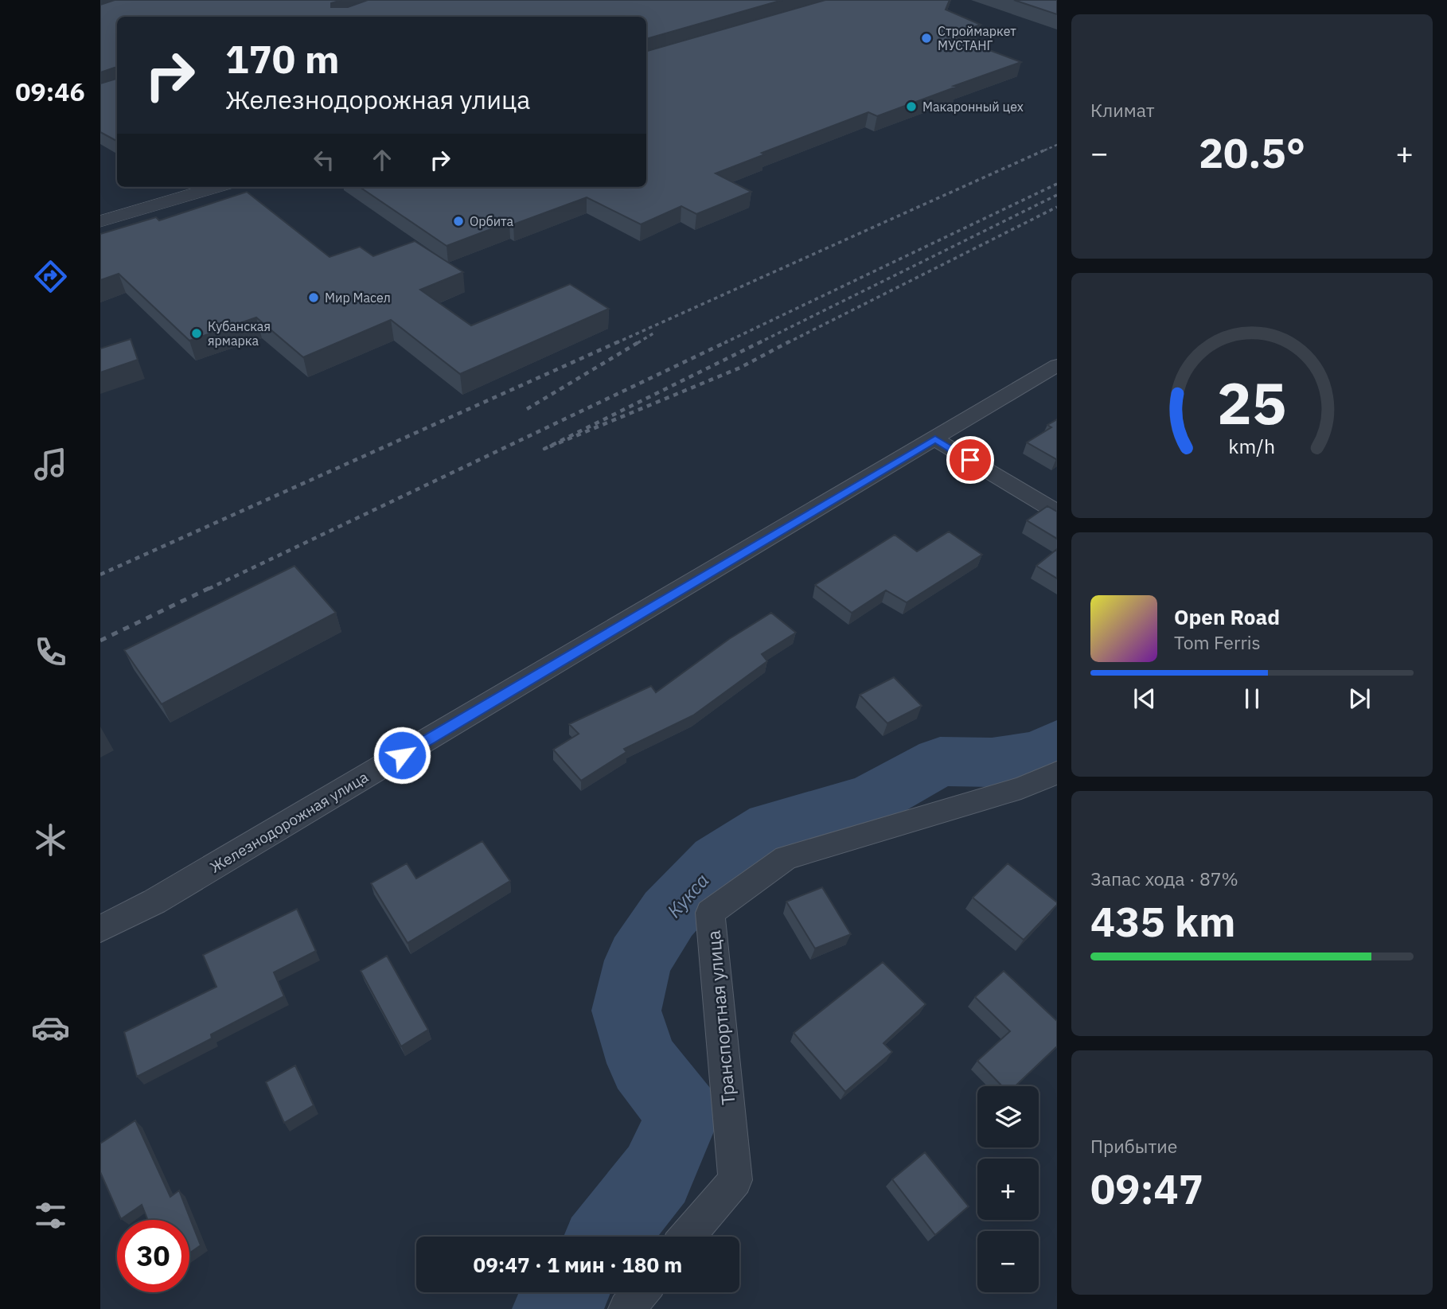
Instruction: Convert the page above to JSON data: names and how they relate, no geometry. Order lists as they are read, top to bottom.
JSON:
{
  "streets": {
    "street": ["Железнодорожная улица", "Транспортная улица"]
  },
  "water": ["Кукса"],
  "places": [
    "Строймаркет МУСТАНГ",
    "Макаронный цех",
    "Орбита",
    "Мир Масел",
    "Кубанская ярмарка"
  ],
  "page": {
    "tabs": "09:46",
    "tile": [
      "Климат",
      ["Запас хода · 87%", "435 km"],
      ["Прибытие", "09:47"]
    ],
    "turn": ["170 m", "Железнодорожная улица"],
    "heat": ["−", "20.5°", "+"],
    "song": ["Open Road", "Tom Ferris"],
    "map_buttons": ["+", "−"],
    "limit": "30",
    "trip": "09:47 · 1 мин · 180 m",
    "gauge": ["25", "km/h"]
  }
}
